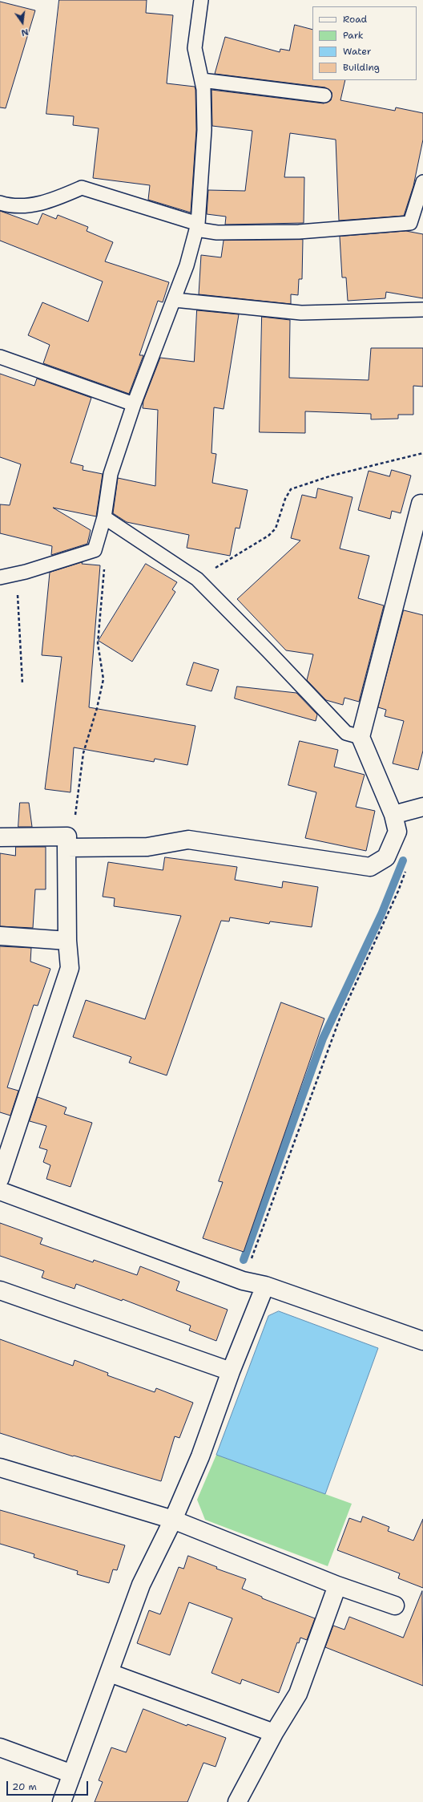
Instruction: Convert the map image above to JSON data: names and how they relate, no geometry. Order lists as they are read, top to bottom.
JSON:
{
  "legend": [
    "Road",
    "Park",
    "Water",
    "Building"
  ],
  "scale_bar": "20 m",
  "north": "bottom"
}
